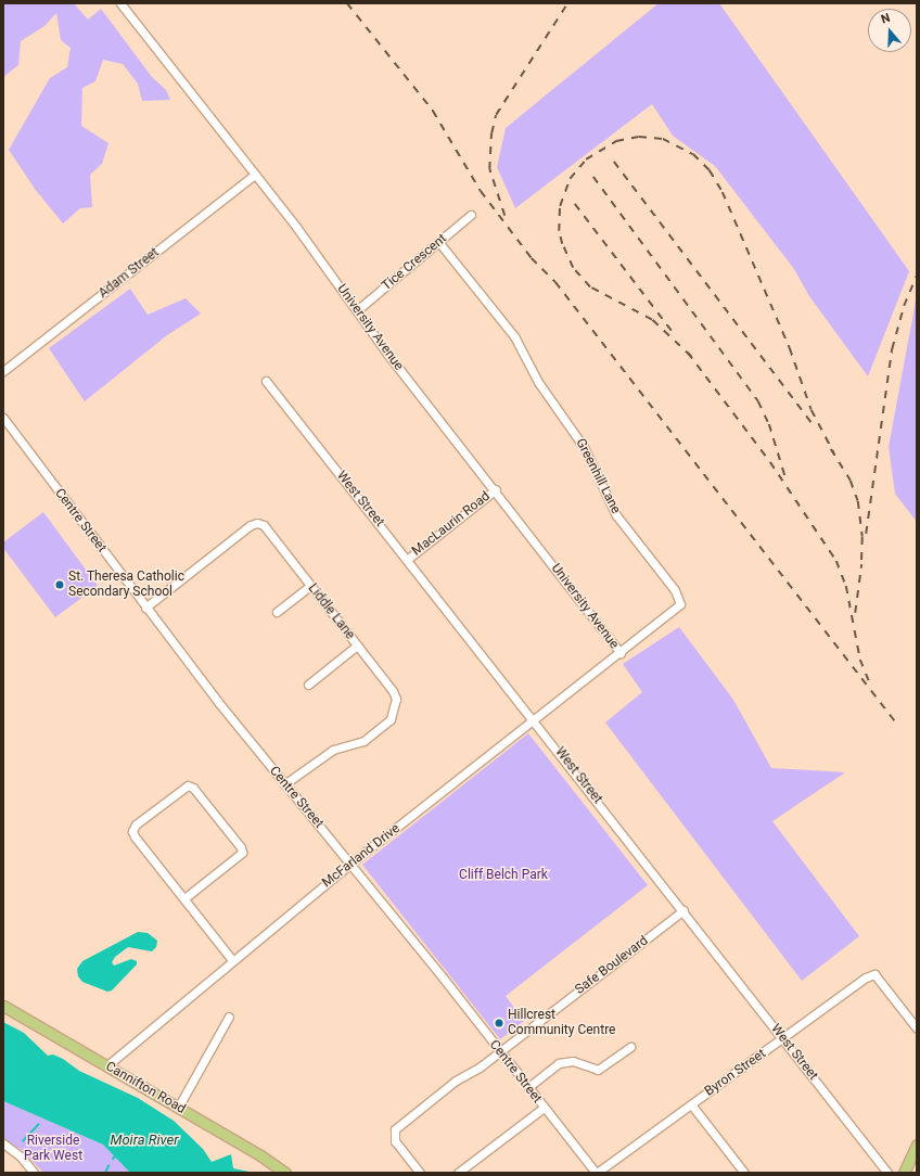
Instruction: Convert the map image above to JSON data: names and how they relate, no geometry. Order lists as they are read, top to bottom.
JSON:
{
  "streets": {
    "main road": ["Cannifton Road"],
    "street": [
      "Tice Crescent",
      "Adam Street",
      "University Avenue",
      "Greenhill Lane",
      "West Street",
      "Centre Street",
      "MacLaurin Road",
      "Liddle Lane",
      "McFarland Drive",
      "Safe Boulevard",
      "Byron Street"
    ]
  },
  "crossings": [
    ["Tice Crescent", "University Avenue"],
    ["Tice Crescent", "Greenhill Lane"],
    ["Adam Street", "University Avenue"],
    ["University Avenue", "Greenhill Lane"],
    ["University Avenue", "MacLaurin Road"],
    ["University Avenue", "McFarland Drive"],
    ["Greenhill Lane", "McFarland Drive"],
    ["West Street", "MacLaurin Road"],
    ["West Street", "McFarland Drive"],
    ["West Street", "Safe Boulevard"],
    ["West Street", "Byron Street"],
    ["Centre Street", "Liddle Lane"],
    ["Centre Street", "McFarland Drive"],
    ["Centre Street", "Safe Boulevard"],
    ["Centre Street", "Byron Street"],
    ["McFarland Drive", "Cannifton Road"]
  ],
  "water": ["Moira River"],
  "parks": ["Cliff Belch Park", "Riverside Park West"],
  "places": ["St. Theresa Catholic Secondary School", "Hillcrest Community Centre"],
  "north": "top"
}
